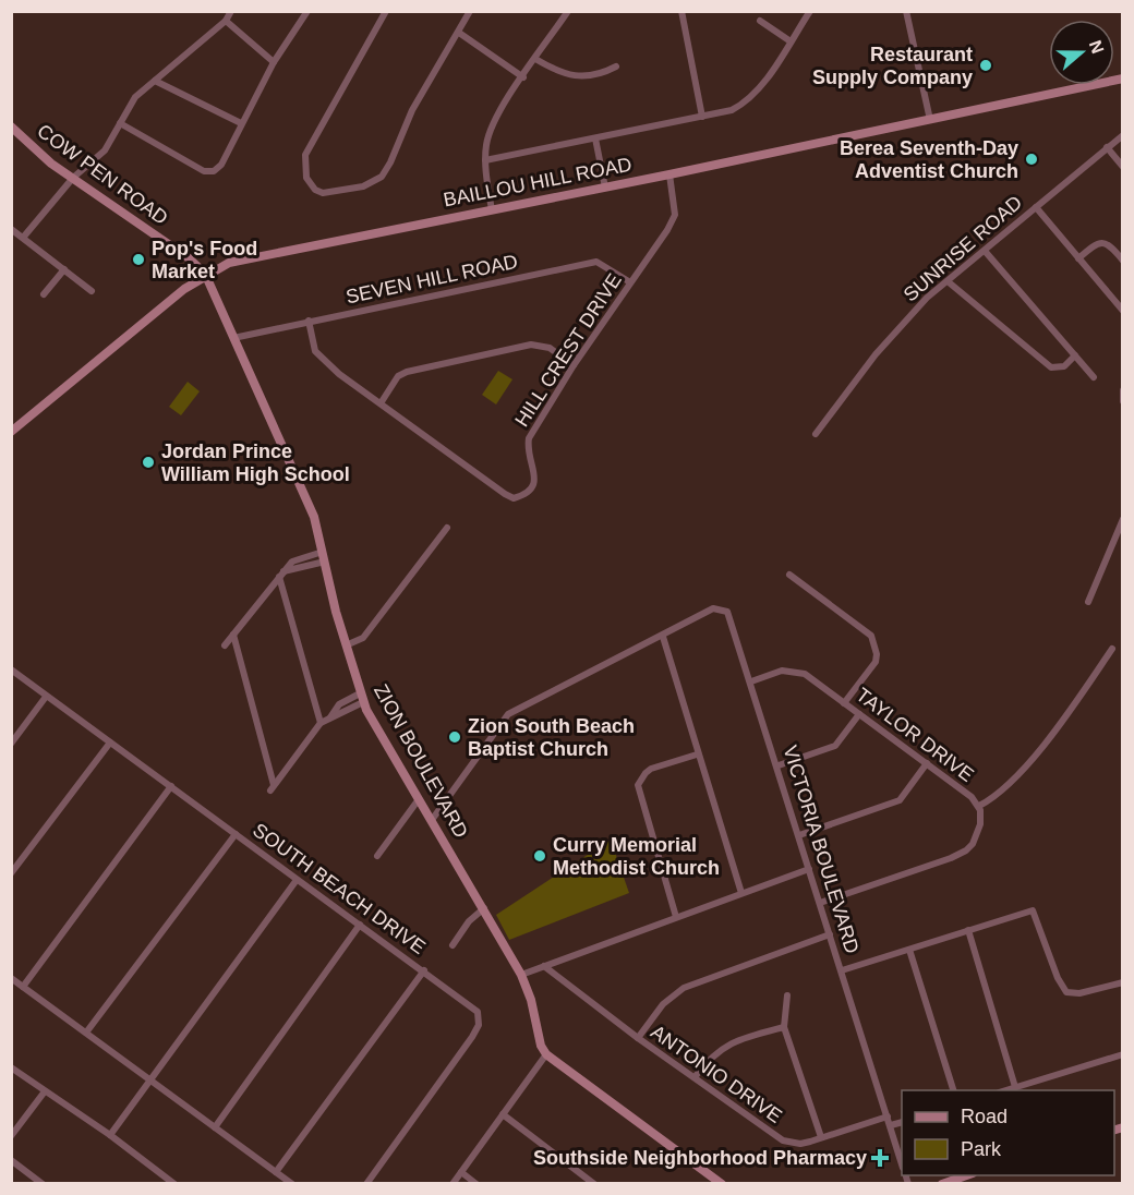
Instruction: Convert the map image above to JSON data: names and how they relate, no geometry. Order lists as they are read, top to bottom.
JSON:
{
  "streets": {
    "main road": ["COW PEN ROAD", "BAILLOU HILL ROAD", "ZION BOULEVARD"],
    "street": [
      "SUNRISE ROAD",
      "SEVEN HILL ROAD",
      "HILL CREST DRIVE",
      "TAYLOR DRIVE",
      "VICTORIA BOULEVARD",
      "SOUTH BEACH DRIVE",
      "ANTONIO DRIVE"
    ]
  },
  "crossings": [
    ["COW PEN ROAD", "BAILLOU HILL ROAD"],
    ["COW PEN ROAD", "ZION BOULEVARD"],
    ["BAILLOU HILL ROAD", "HILL CREST DRIVE"],
    ["BAILLOU HILL ROAD", "ZION BOULEVARD"],
    ["SEVEN HILL ROAD", "HILL CREST DRIVE"],
    ["SEVEN HILL ROAD", "ZION BOULEVARD"],
    ["TAYLOR DRIVE", "VICTORIA BOULEVARD"],
    ["VICTORIA BOULEVARD", "ANTONIO DRIVE"]
  ],
  "places": {
    "other": [
      "Restaurant Supply Company",
      "Berea Seventh-Day Adventist Church",
      "Pop's Food Market",
      "Jordan Prince William High School",
      "Zion South Beach Baptist Church",
      "Curry Memorial Methodist Church"
    ],
    "health": ["Southside Neighborhood Pharmacy"]
  },
  "legend": ["Road", "Park"],
  "north": "right"
}
